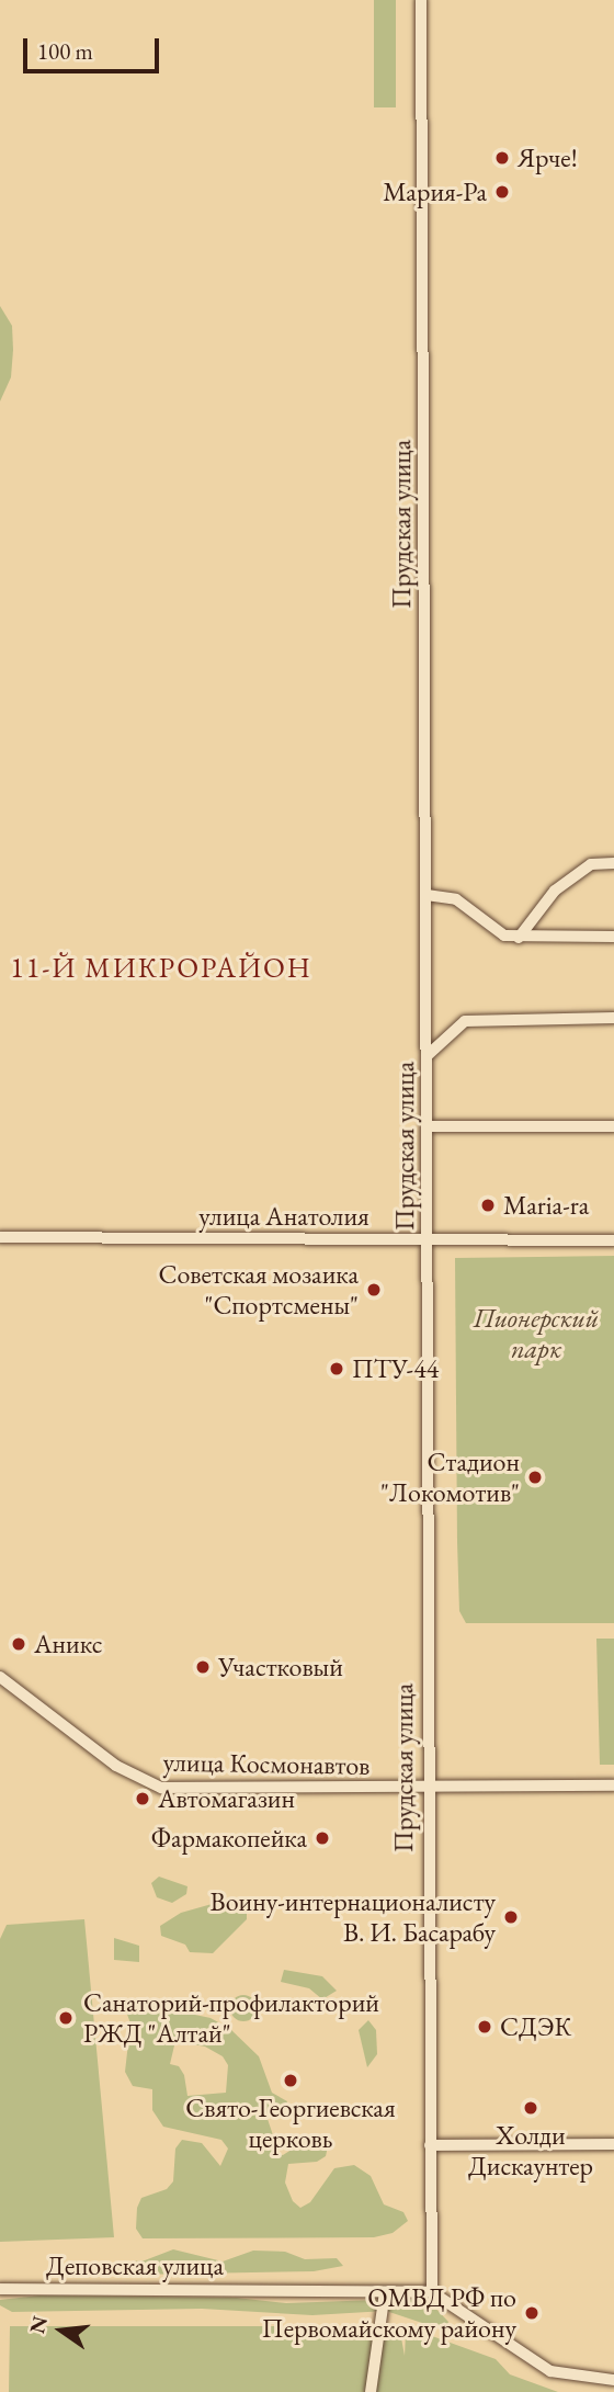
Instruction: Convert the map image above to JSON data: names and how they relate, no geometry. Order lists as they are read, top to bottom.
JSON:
{
  "streets": {
    "street": [
      "Прудская улица",
      "улица Анатолия",
      "улица Космонавтов",
      "Деповская улица"
    ]
  },
  "crossings": [
    ["Прудская улица", "улица Анатолия"],
    ["Прудская улица", "улица Космонавтов"],
    ["Прудская улица", "Деповская улица"]
  ],
  "districts": ["11-Й МИКРОРАЙОН"],
  "parks": ["Пионерский парк"],
  "places": [
    "Ярче!",
    "Мария-Ра",
    "Maria-ra",
    "Советская мозаика \"Спортсмены\"",
    "ПТУ-44",
    "Стадион \"Локомотив\"",
    "Аникс",
    "Участковый",
    "Автомагазин",
    "Фармакопейка",
    "Воину-интернационалисту В. И. Басарабу",
    "Санаторий-профилакторий РЖД \"Алтай\"",
    "СДЭК",
    "Свято-Георгиевская церковь",
    "Холди Дискаунтер",
    "ОМВД РФ по Первомайскому району"
  ],
  "scale_bar": "100 m",
  "north": "left"
}
